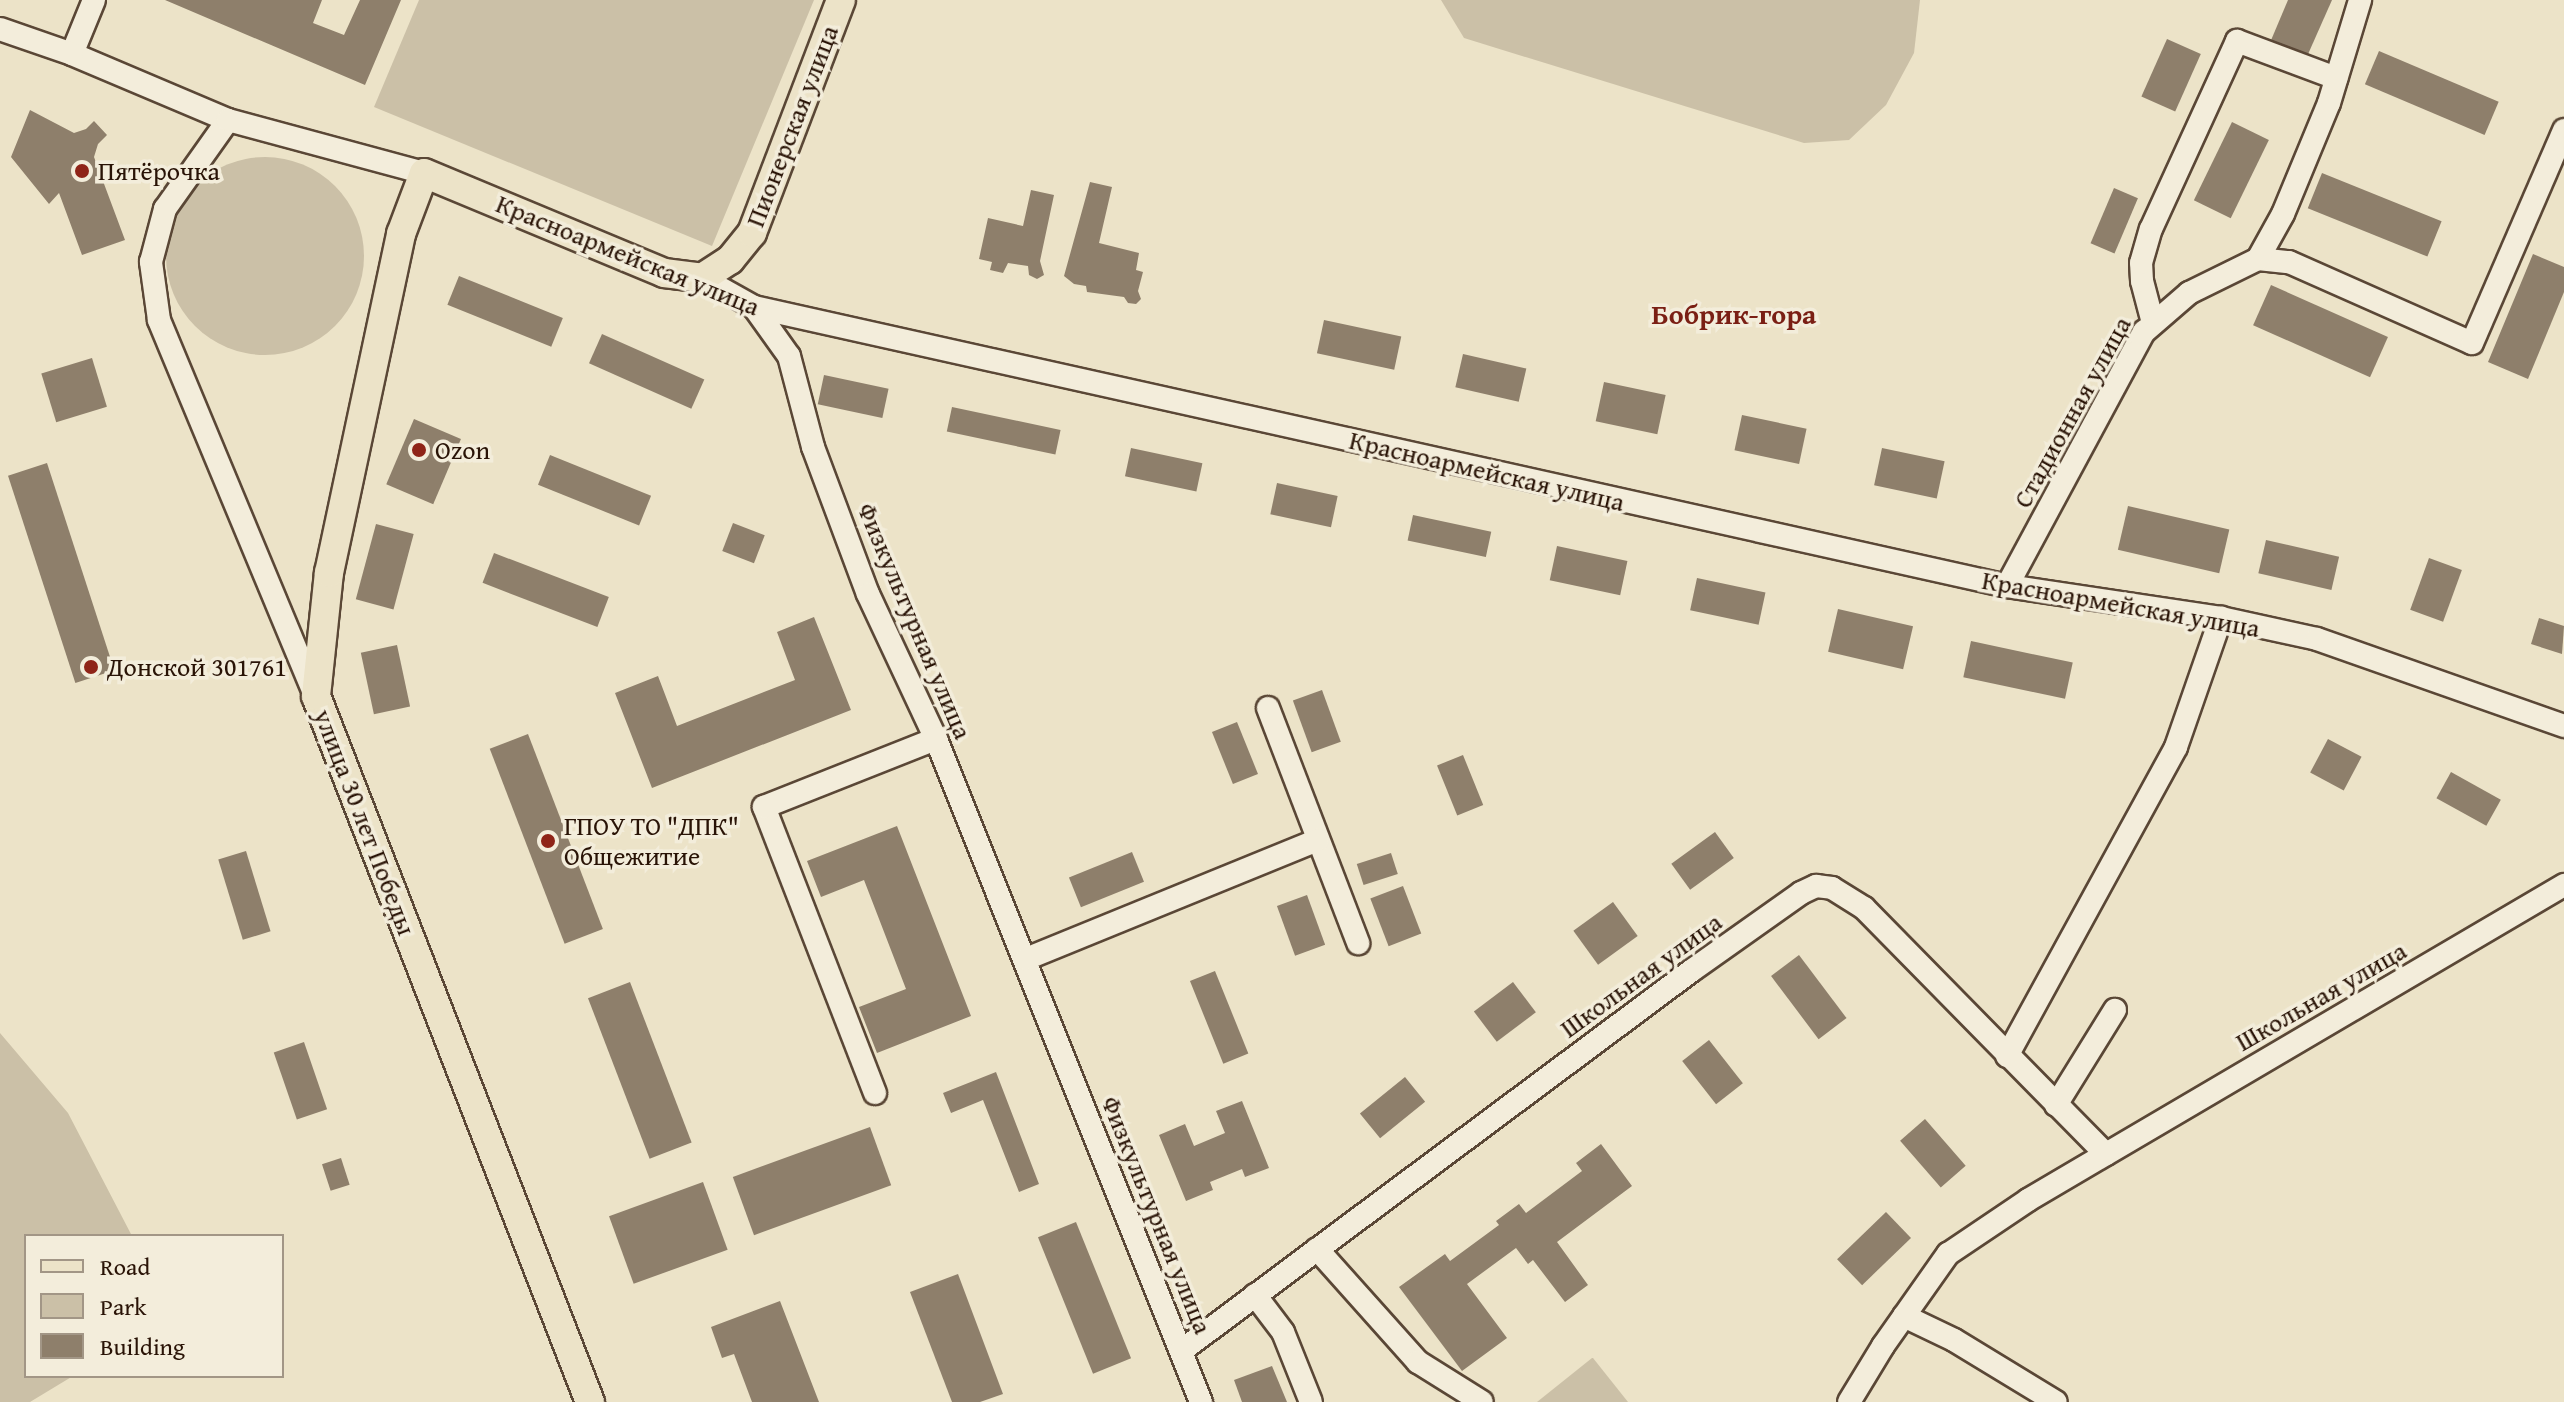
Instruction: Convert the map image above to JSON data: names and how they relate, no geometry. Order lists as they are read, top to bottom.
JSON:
{
  "streets": {
    "main road": ["Пионерская улица", "Красноармейская улица", "улица 30 лет Победы"],
    "street": ["Стадионная улица", "Физкультурная улица", "Школьная улица"]
  },
  "crossings": [
    ["Пионерская улица", "Красноармейская улица"],
    ["Красноармейская улица", "Стадионная улица"],
    ["Красноармейская улица", "Физкультурная улица"],
    ["Красноармейская улица", "улица 30 лет Победы"],
    ["Физкультурная улица", "Школьная улица"]
  ],
  "districts": ["Бобрик-гора"],
  "places": [
    "Пятёрочка",
    "Ozon",
    "Донской 301761",
    "ГПОУ ТО \"ДПК\" Общежитие"
  ],
  "legend": ["Road", "Park", "Building"]
}
